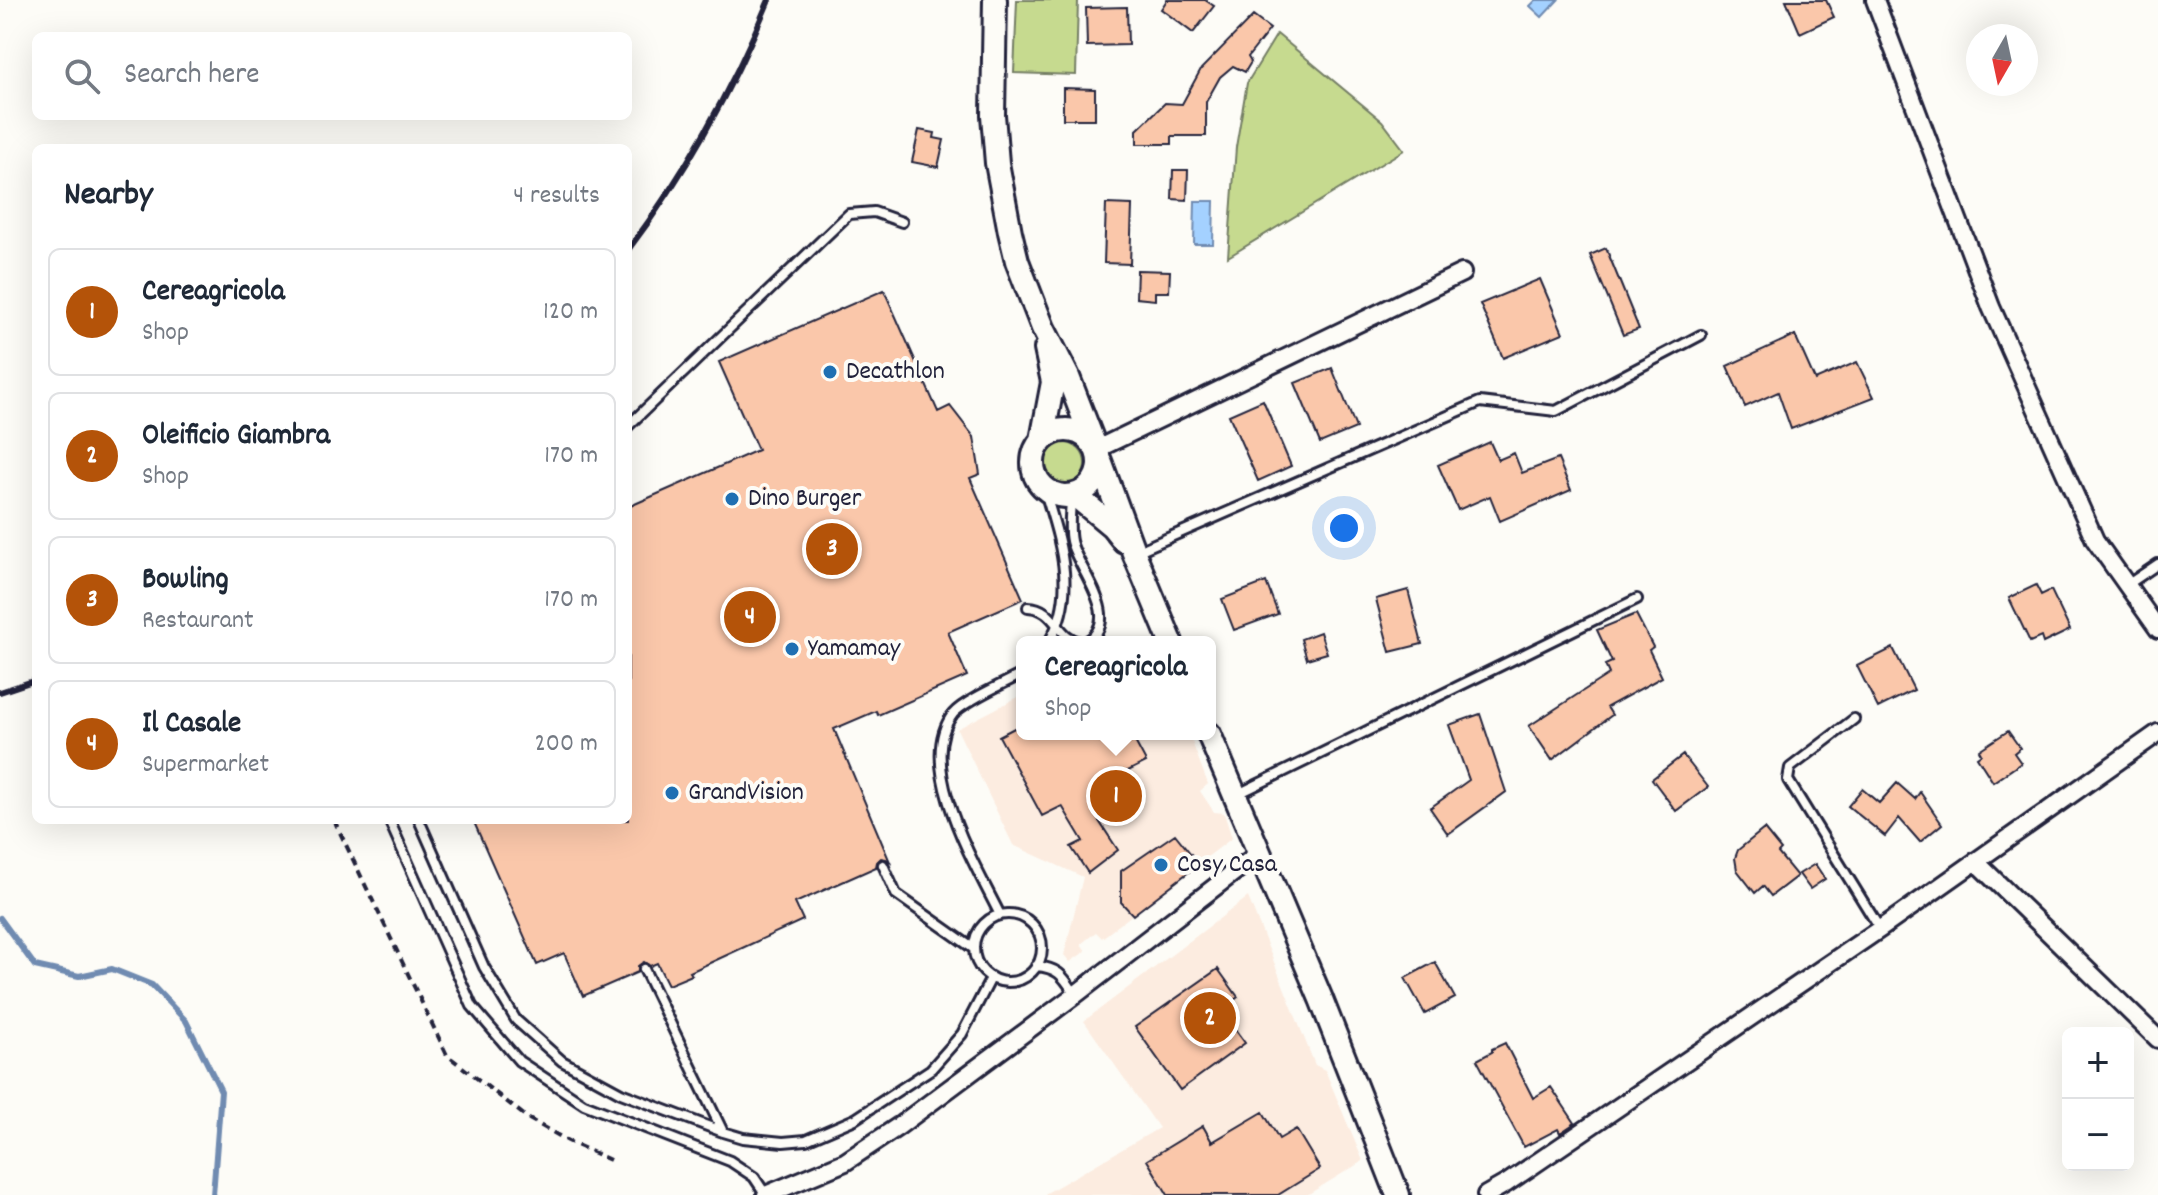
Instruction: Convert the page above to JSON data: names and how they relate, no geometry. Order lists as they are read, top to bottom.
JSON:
{
  "places": [
    "Decathlon",
    "Dino Burger",
    "Yamamay",
    "GrandVision",
    "Cosy Casa"
  ],
  "north": "bottom",
  "page": {
    "search": "Search here",
    "heading": ["Nearby", "4 results"],
    "list": [
      {
        "mark": "1",
        "name": "Cereagricola",
        "note": "Shop",
        "value": "120 m"
      },
      {
        "mark": "2",
        "name": "Oleificio Giambra",
        "note": "Shop",
        "value": "170 m"
      },
      {
        "mark": "3",
        "name": "Bowling",
        "note": "Restaurant",
        "value": "170 m"
      },
      {
        "mark": "4",
        "name": "Il Casale",
        "note": "Supermarket",
        "value": "200 m"
      }
    ],
    "pins": [
      "3",
      "4",
      "1",
      "2"
    ],
    "popup": ["Cereagricola", "Shop"],
    "map_buttons": ["+", "−"]
  }
}
